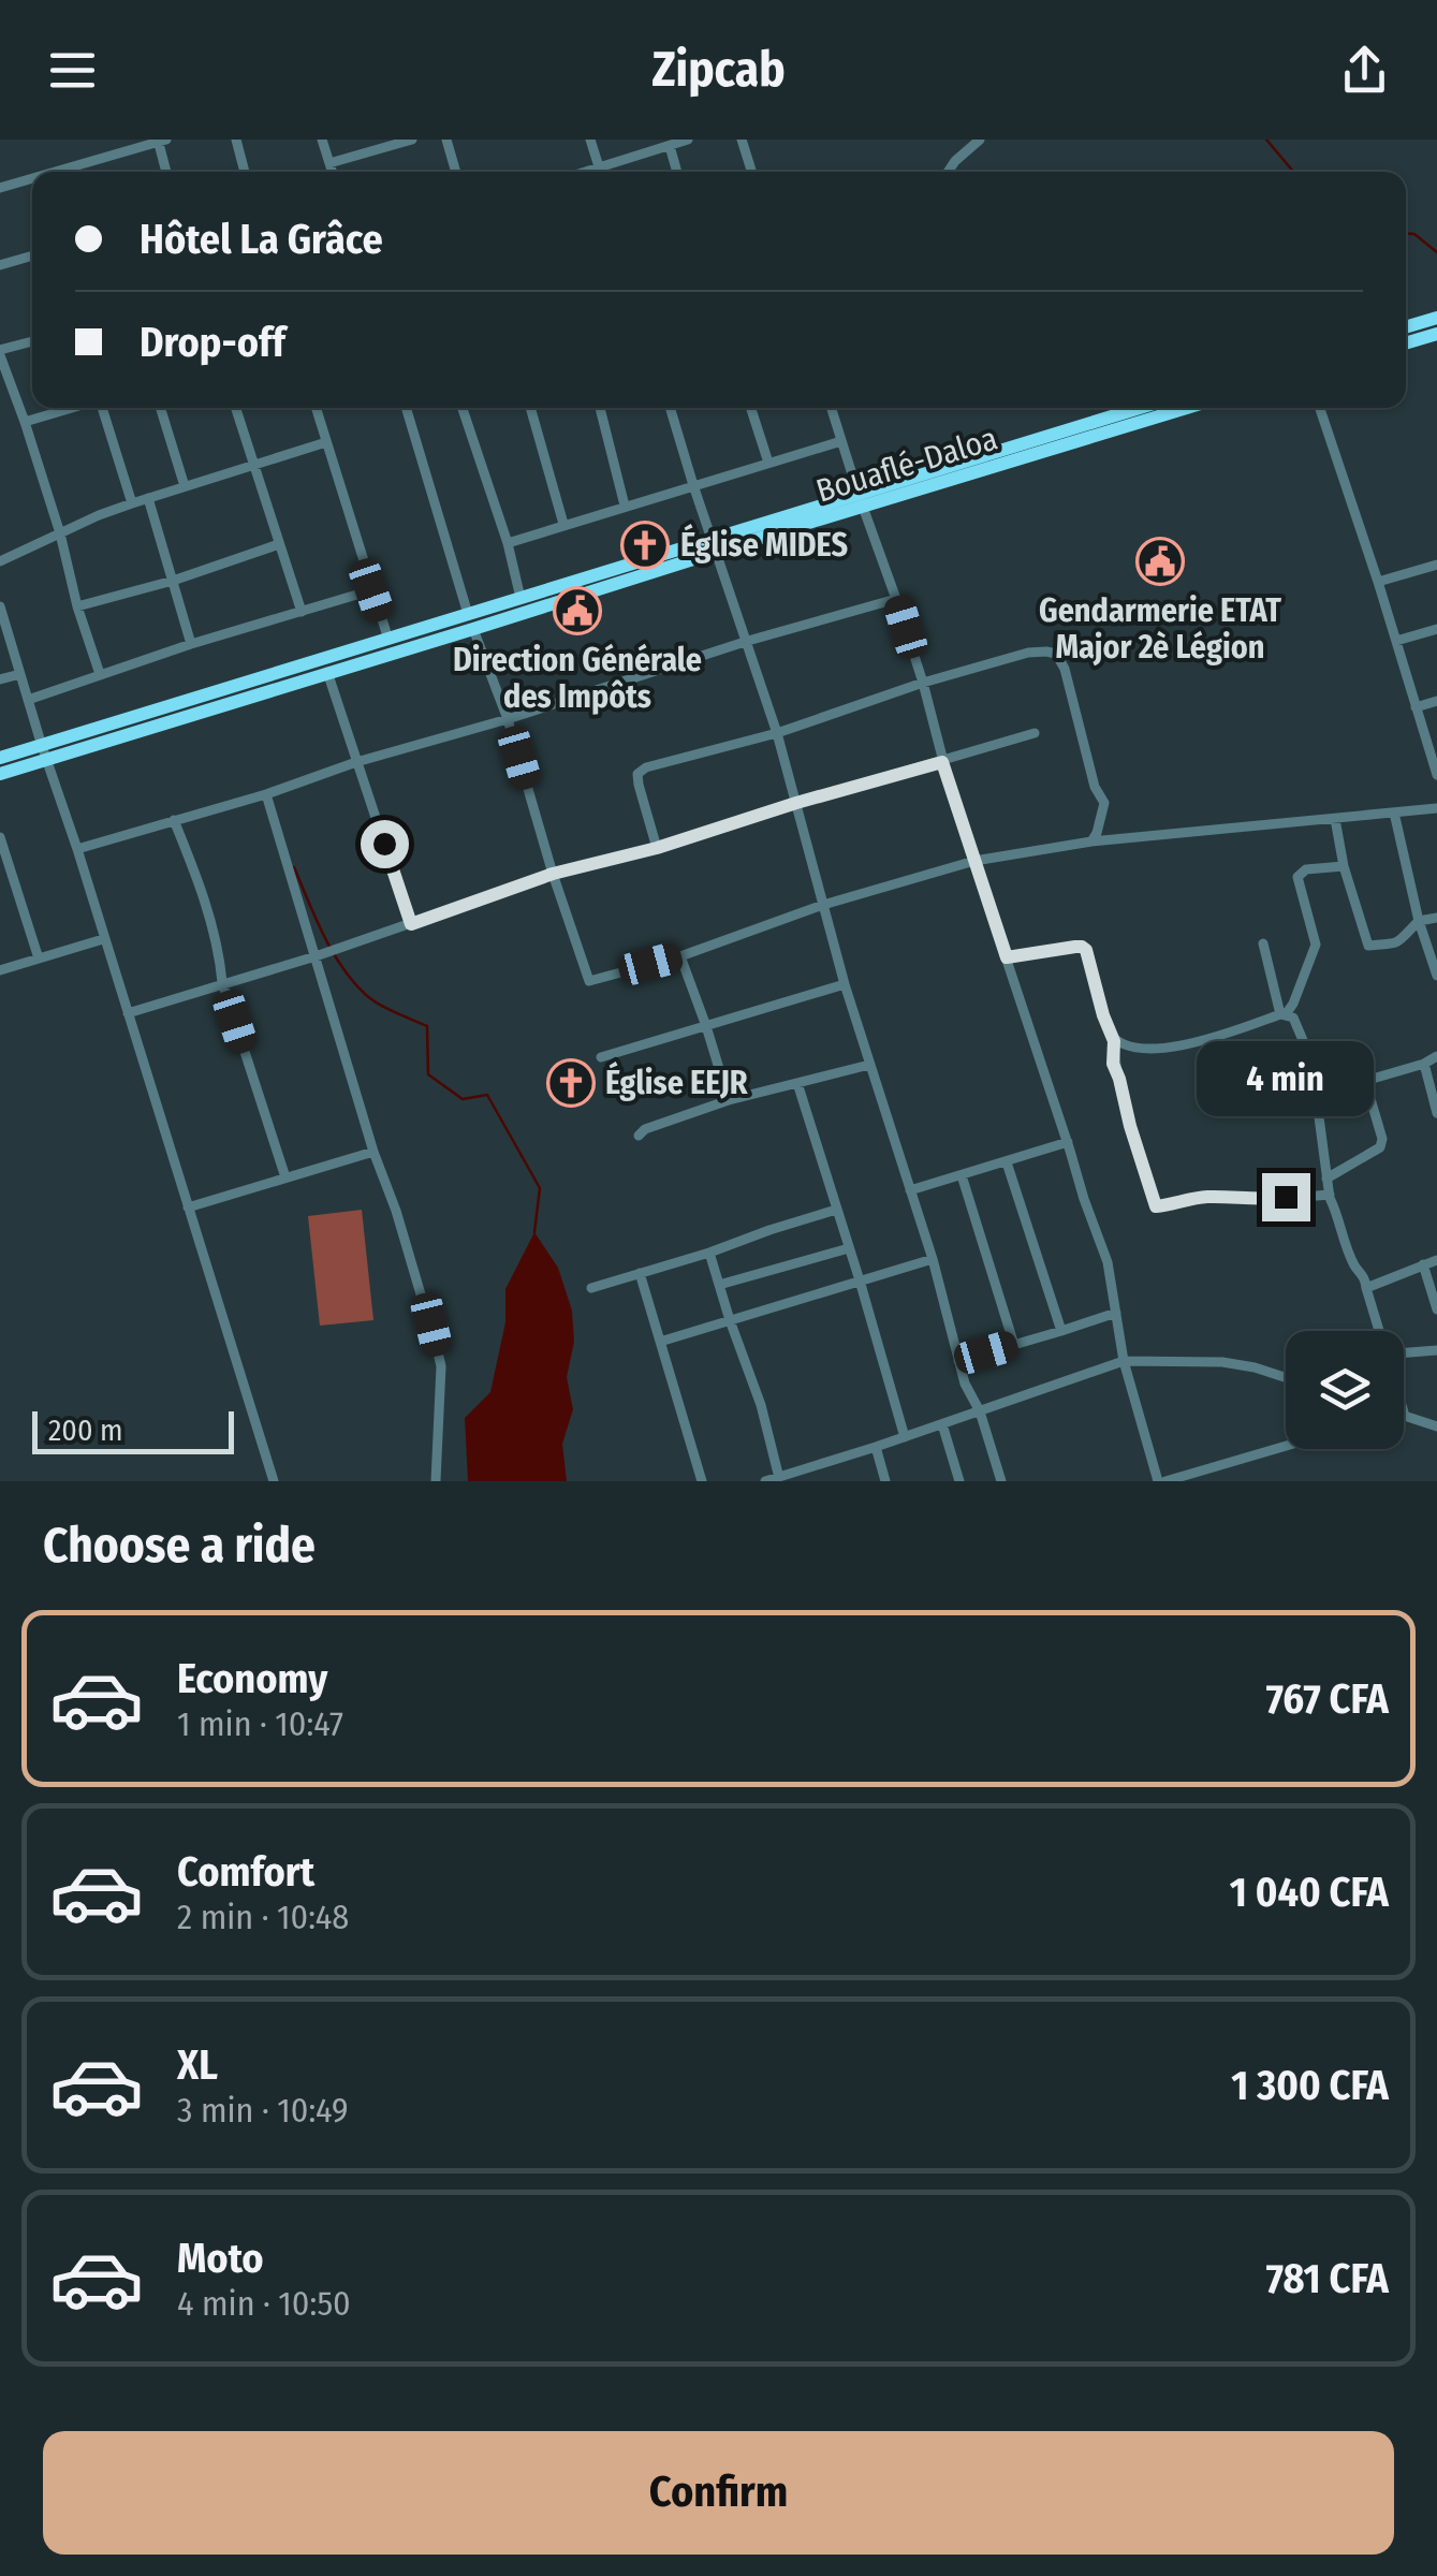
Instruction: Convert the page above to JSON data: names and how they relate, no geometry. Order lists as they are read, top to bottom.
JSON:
{
  "streets": {
    "highway": ["Bouaflé-Daloa"]
  },
  "places": {
    "church": ["Église MIDES", "Église EEJR"],
    "public building": ["Gendarmerie ETAT Major 2è Légion", "Direction Générale des Impôts"]
  },
  "scale_bar": "200 m",
  "page": {
    "header": "Zipcab",
    "banner": ["Hôtel La Grâce", "Drop-off"],
    "bubble": "4 min",
    "scale": "200 m",
    "heading": "Choose a ride",
    "list": [
      {
        "name": "Economy",
        "note": "1 min · 10:47",
        "value": "767 CFA"
      },
      {
        "name": "Comfort",
        "note": "2 min · 10:48",
        "value": "1 040 CFA"
      },
      {
        "name": "XL",
        "note": "3 min · 10:49",
        "value": "1 300 CFA"
      },
      {
        "name": "Moto",
        "note": "4 min · 10:50",
        "value": "781 CFA"
      }
    ],
    "buttons": "Confirm"
  }
}
